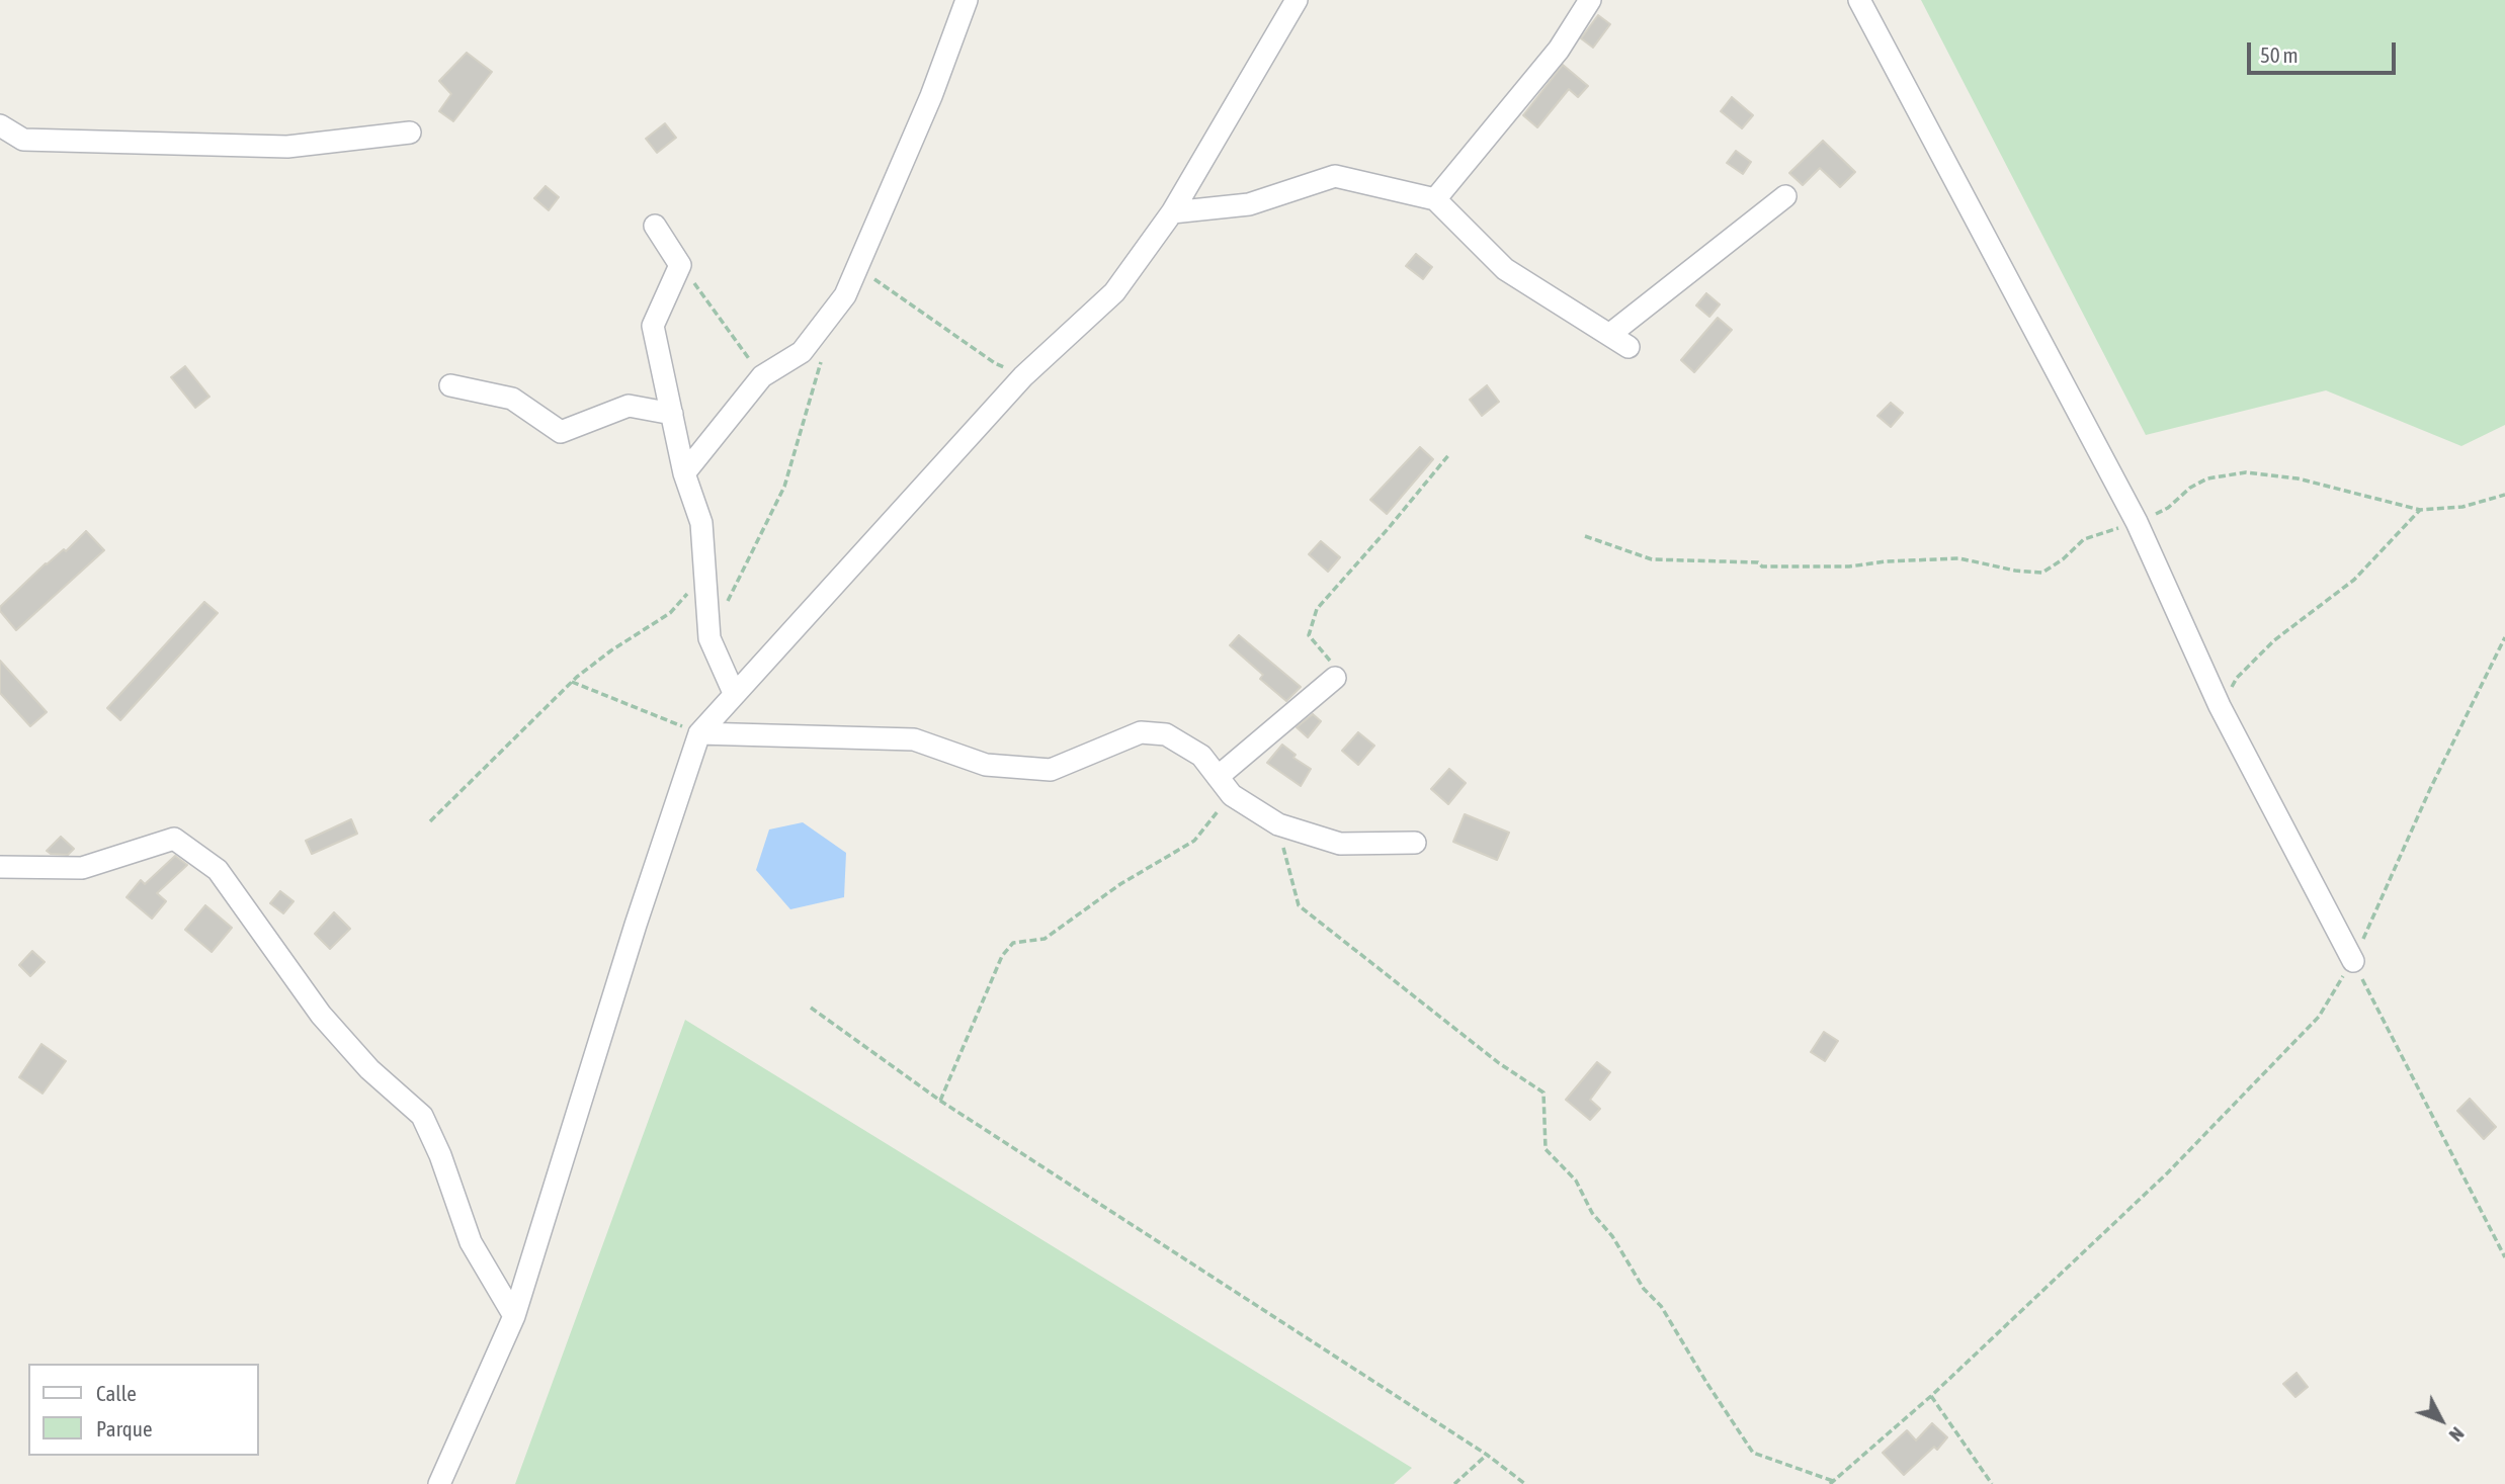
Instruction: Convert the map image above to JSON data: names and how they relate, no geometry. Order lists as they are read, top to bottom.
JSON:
{
  "legend": ["Calle", "Parque"],
  "scale_bar": "50 m",
  "north": "bottom right"
}
